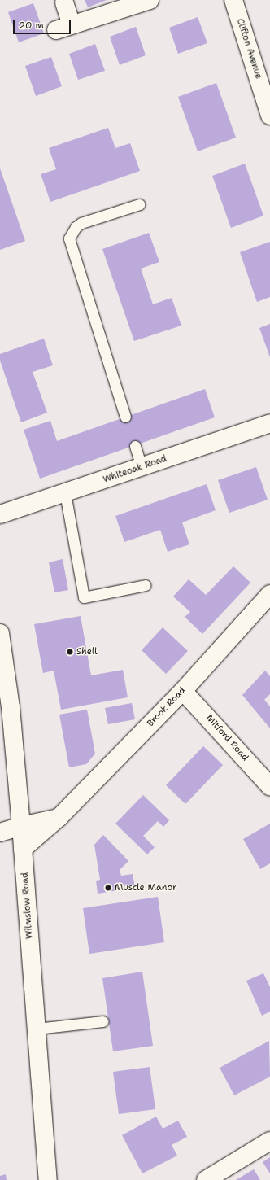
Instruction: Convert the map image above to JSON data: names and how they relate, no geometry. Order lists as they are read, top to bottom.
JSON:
{
  "streets": {
    "street": [
      "Clifton Avenue",
      "Whiteoak Road",
      "Brook Road",
      "Mitford Road",
      "Wilmslow Road"
    ]
  },
  "crossings": [
    ["Brook Road", "Mitford Road"],
    ["Brook Road", "Wilmslow Road"]
  ],
  "places": ["Shell", "Muscle Manor"],
  "scale_bar": "20 m"
}
